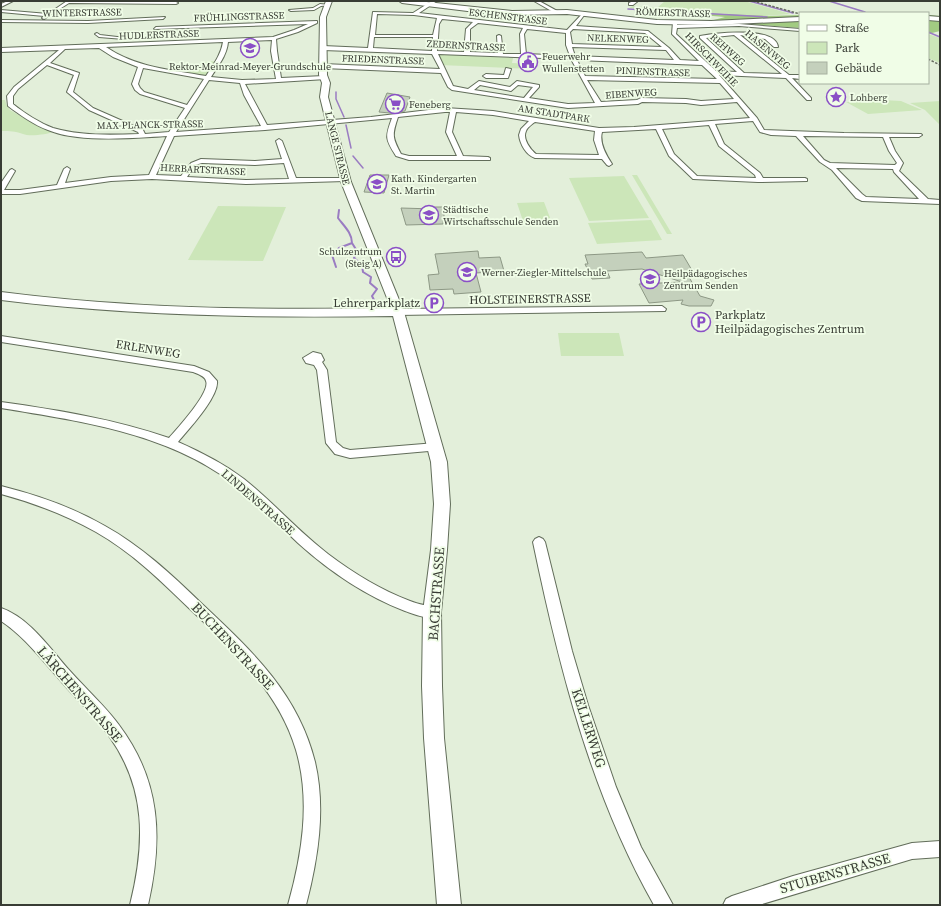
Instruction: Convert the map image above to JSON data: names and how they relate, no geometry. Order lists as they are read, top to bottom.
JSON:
{
  "streets": {
    "street": [
      "WINTERSTRASSE",
      "RÖMERSTRASSE",
      "FRÜHLINGSTRASSE",
      "ESCHENSTRASSE",
      "HUDLERSTRASSE",
      "NELKENWEG",
      "ZEDERNSTRASSE",
      "REHWEG",
      "HASENWEG",
      "FRIEDENSTRASSE",
      "HIRSCHWEIHE",
      "PINIENSTRASSE",
      "EIBENWEG",
      "AM STADTPARK",
      "MAX-PLANCK-STRASSE",
      "LANGE STRASSE",
      "HERBARTSTRASSE",
      "HOLSTEINERSTRASSE",
      "ERLENWEG",
      "LINDENSTRASSE",
      "BACHSTRASSE",
      "BUCHENSTRASSE",
      "LÄRCHENSTRASSE",
      "KELLERWEG",
      "STUIBENSTRASSE"
    ]
  },
  "crossings": [
    ["RÖMERSTRASSE", "HIRSCHWEIHE"],
    ["FRÜHLINGSTRASSE", "HUDLERSTRASSE"],
    ["FRÜHLINGSTRASSE", "LANGE STRASSE"],
    ["ESCHENSTRASSE", "NELKENWEG"],
    ["ESCHENSTRASSE", "ZEDERNSTRASSE"],
    ["HUDLERSTRASSE", "MAX-PLANCK-STRASSE"],
    ["ZEDERNSTRASSE", "HIRSCHWEIHE"],
    ["ZEDERNSTRASSE", "LANGE STRASSE"],
    ["REHWEG", "HASENWEG"],
    ["FRIEDENSTRASSE", "EIBENWEG"],
    ["FRIEDENSTRASSE", "LANGE STRASSE"],
    ["HIRSCHWEIHE", "PINIENSTRASSE"],
    ["HIRSCHWEIHE", "EIBENWEG"],
    ["HIRSCHWEIHE", "AM STADTPARK"],
    ["AM STADTPARK", "MAX-PLANCK-STRASSE"],
    ["AM STADTPARK", "LANGE STRASSE"],
    ["MAX-PLANCK-STRASSE", "LANGE STRASSE"],
    ["LANGE STRASSE", "HERBARTSTRASSE"],
    ["LANGE STRASSE", "HOLSTEINERSTRASSE"],
    ["LANGE STRASSE", "BACHSTRASSE"],
    ["HOLSTEINERSTRASSE", "BACHSTRASSE"],
    ["ERLENWEG", "LINDENSTRASSE"],
    ["LINDENSTRASSE", "BACHSTRASSE"]
  ],
  "places": {
    "school or university": [
      "Rektor-Meinrad-Meyer-Grundschule",
      "Kath. Kindergarten St. Martin",
      "Städtische Wirtschaftsschule Senden",
      "Werner-Ziegler-Mittelschule",
      "Heilpädagogisches Zentrum Senden"
    ],
    "public building": ["Feuerwehr Wullenstetten"],
    "place": ["Lohberg"],
    "supermarket": ["Feneberg"],
    "bus stop": ["Schulzentrum (Steig A)"],
    "parking": ["Lehrerparkplatz", "Parkplatz Heilpädagogisches Zentrum"]
  },
  "legend": ["Straße", "Park", "Gebäude"]
}
